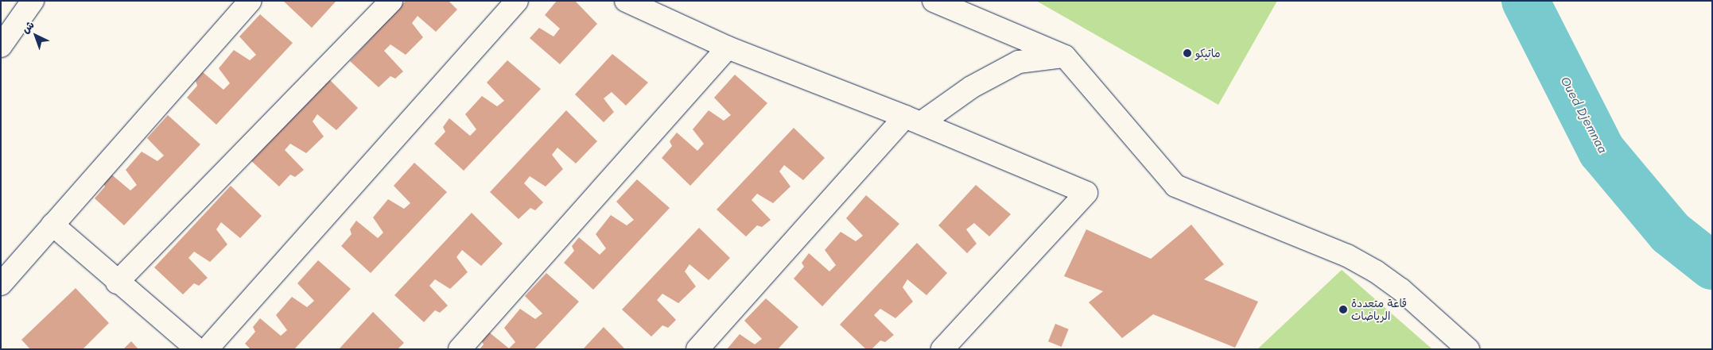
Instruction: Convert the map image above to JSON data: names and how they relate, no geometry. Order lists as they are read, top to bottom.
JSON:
{
  "water": ["Oued Djemnaa"],
  "places": ["ماتيكو", "قاعة متعددة الرياضات"],
  "north": "top left"
}
